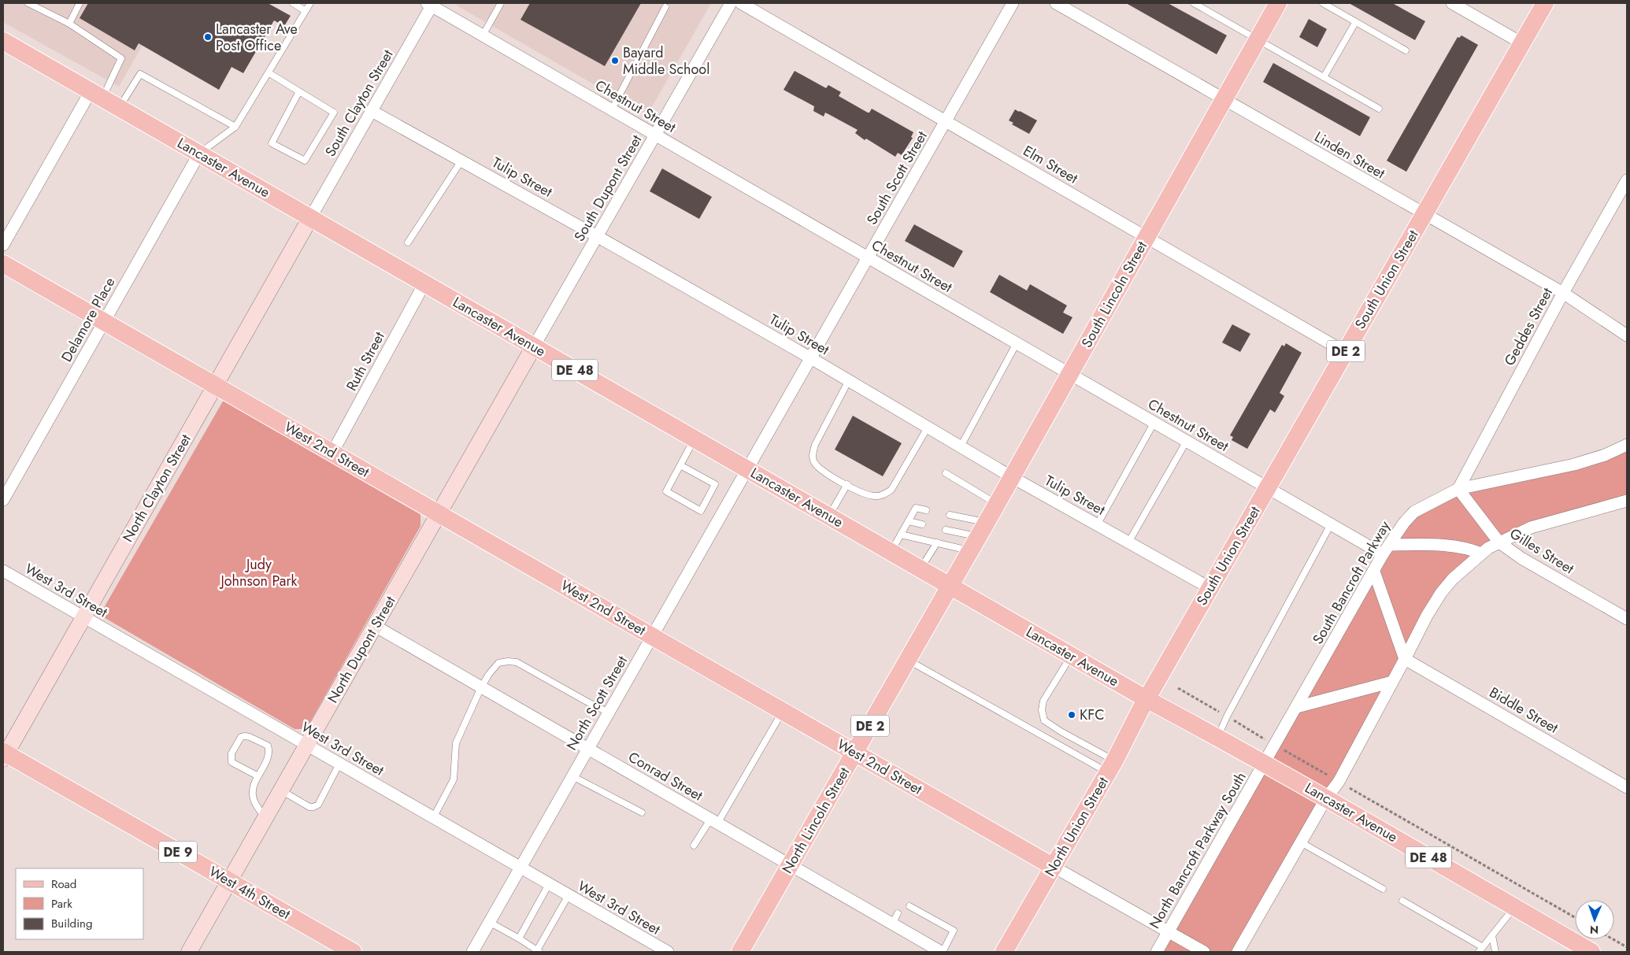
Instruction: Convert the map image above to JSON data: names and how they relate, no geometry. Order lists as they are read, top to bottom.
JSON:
{
  "streets": {
    "main road": [
      "Lancaster Avenue",
      "South Union Street",
      "South Lincoln Street",
      "DE 2",
      "DE 48",
      "West 2nd Street",
      "North Lincoln Street",
      "North Union Street",
      "DE 9",
      "West 4th Street"
    ],
    "street": [
      "South Clayton Street",
      "Chestnut Street",
      "Linden Street",
      "Elm Street",
      "Tulip Street",
      "South Scott Street",
      "South Dupont Street",
      "Delamore Place",
      "Geddes Street",
      "Ruth Street",
      "North Clayton Street",
      "Gilles Street",
      "South Bancroft Parkway",
      "West 3rd Street",
      "North Dupont Street",
      "North Scott Street",
      "Biddle Street",
      "Conrad Street",
      "North Bancroft Parkway South"
    ]
  },
  "crossings": [
    ["South Clayton Street", "Chestnut Street"],
    ["South Clayton Street", "Lancaster Avenue"],
    ["South Clayton Street", "Tulip Street"],
    ["South Clayton Street", "North Clayton Street"],
    ["Chestnut Street", "South Scott Street"],
    ["Chestnut Street", "South Dupont Street"],
    ["Chestnut Street", "South Union Street"],
    ["Chestnut Street", "South Lincoln Street"],
    ["Chestnut Street", "South Bancroft Parkway"],
    ["Linden Street", "South Union Street"],
    ["Linden Street", "South Lincoln Street"],
    ["Linden Street", "Geddes Street"],
    ["Elm Street", "South Scott Street"],
    ["Elm Street", "South Union Street"],
    ["Elm Street", "South Lincoln Street"],
    ["Lancaster Avenue", "South Scott Street"],
    ["Lancaster Avenue", "South Dupont Street"],
    ["Lancaster Avenue", "South Union Street"],
    ["Lancaster Avenue", "South Lincoln Street"],
    ["Lancaster Avenue", "Delamore Place"],
    ["Lancaster Avenue", "Ruth Street"],
    ["Lancaster Avenue", "North Clayton Street"],
    ["Lancaster Avenue", "South Bancroft Parkway"],
    ["Lancaster Avenue", "North Dupont Street"],
    ["Lancaster Avenue", "North Scott Street"],
    ["Lancaster Avenue", "North Lincoln Street"],
    ["Lancaster Avenue", "North Union Street"],
    ["Lancaster Avenue", "North Bancroft Parkway South"],
    ["Tulip Street", "South Scott Street"],
    ["Tulip Street", "South Dupont Street"],
    ["Tulip Street", "South Union Street"],
    ["Tulip Street", "South Lincoln Street"],
    ["South Scott Street", "North Scott Street"],
    ["South Dupont Street", "North Dupont Street"],
    ["South Union Street", "North Union Street"],
    ["South Lincoln Street", "North Lincoln Street"],
    ["Delamore Place", "West 2nd Street"],
    ["Geddes Street", "Gilles Street"],
    ["Geddes Street", "South Bancroft Parkway"],
    ["Ruth Street", "West 2nd Street"],
    ["West 2nd Street", "North Clayton Street"],
    ["West 2nd Street", "North Dupont Street"],
    ["West 2nd Street", "North Scott Street"],
    ["West 2nd Street", "North Lincoln Street"],
    ["West 2nd Street", "North Union Street"],
    ["West 2nd Street", "North Bancroft Parkway South"],
    ["North Clayton Street", "West 3rd Street"],
    ["North Clayton Street", "West 4th Street"],
    ["Gilles Street", "South Bancroft Parkway"],
    ["South Bancroft Parkway", "North Bancroft Parkway South"],
    ["West 3rd Street", "North Dupont Street"],
    ["West 3rd Street", "North Scott Street"],
    ["North Dupont Street", "Conrad Street"],
    ["North Dupont Street", "West 4th Street"],
    ["North Scott Street", "Conrad Street"],
    ["Conrad Street", "North Lincoln Street"]
  ],
  "parks": ["Judy Johnson Park"],
  "places": ["Lancaster Ave Post Office", "Bayard Middle School", "KFC"],
  "legend": ["Road", "Park", "Building"],
  "north": "bottom"
}
